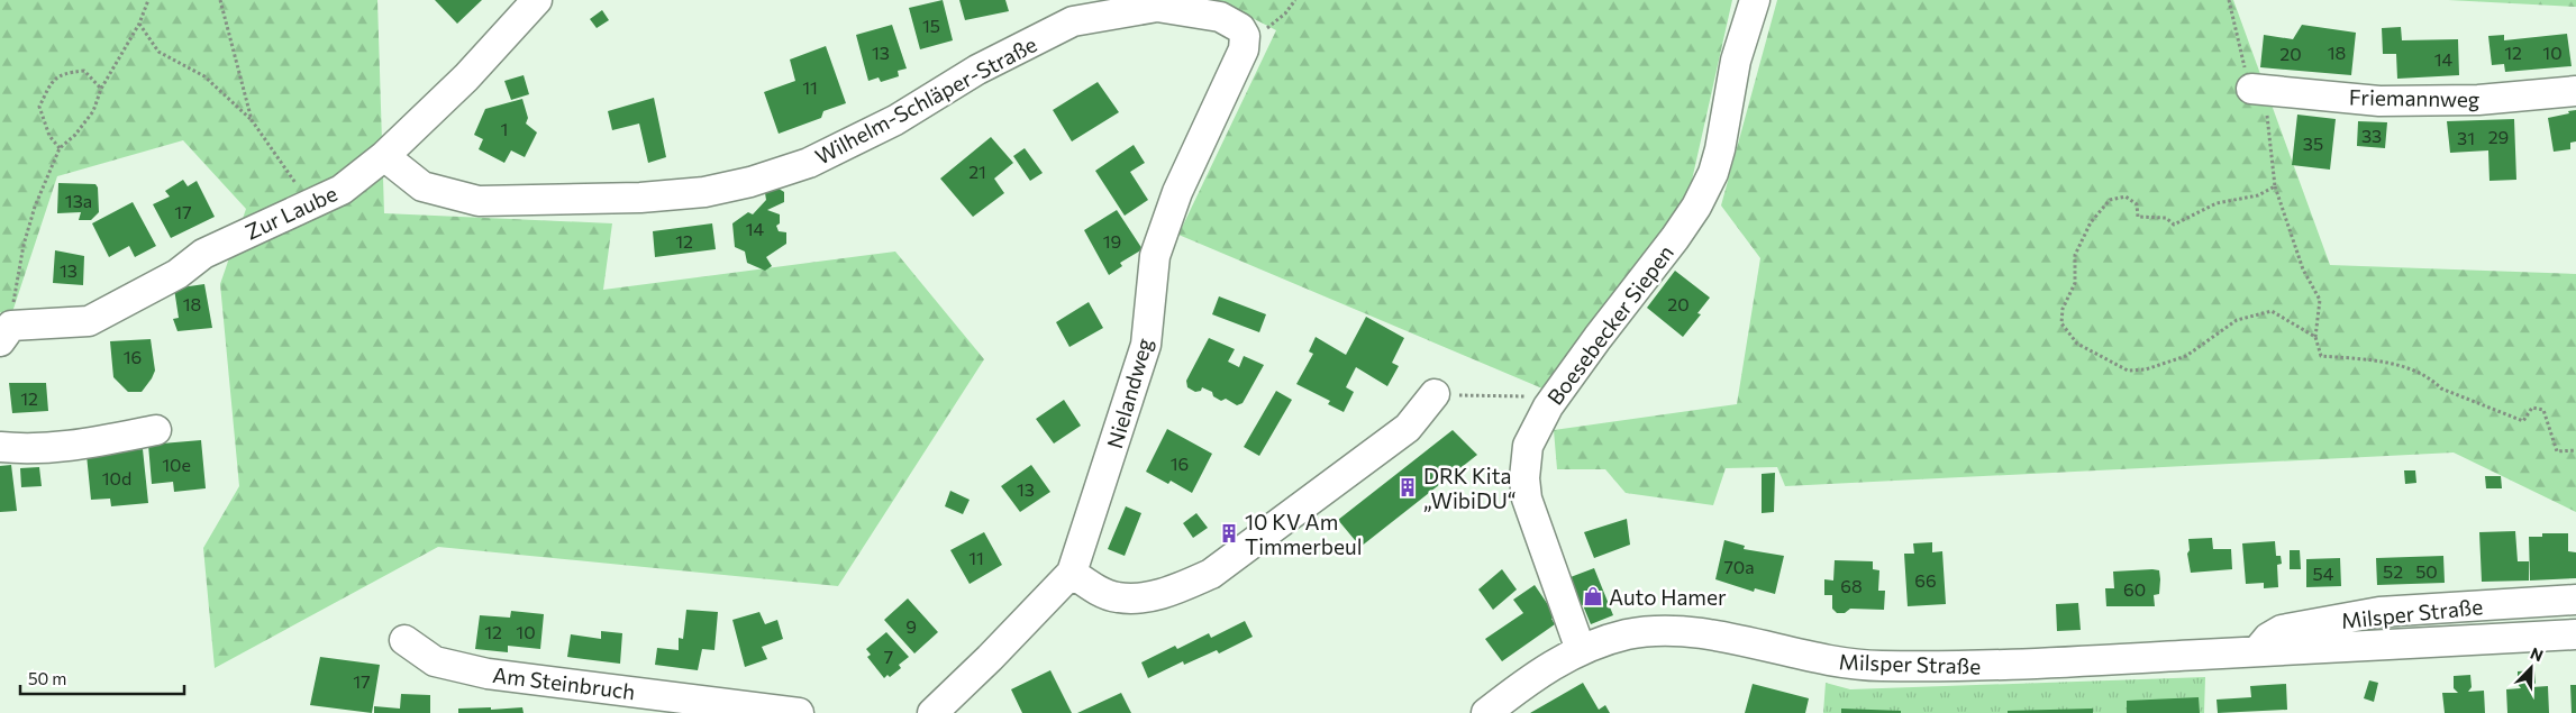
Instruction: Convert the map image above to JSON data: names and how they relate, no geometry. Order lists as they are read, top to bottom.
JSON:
{
  "streets": {
    "street": [
      "Friemannweg",
      "Wilhelm-Schläper-Straße",
      "Zur Laube",
      "Boesebecker Siepen",
      "Nielandweg",
      "Milsper Straße",
      "Am Steinbruch"
    ]
  },
  "crossings": [
    ["Wilhelm-Schläper-Straße", "Zur Laube"],
    ["Wilhelm-Schläper-Straße", "Nielandweg"],
    ["Boesebecker Siepen", "Milsper Straße"]
  ],
  "places": {
    "building": ["DRK Kita „WibiDU“", "10 KV Am Timmerbeul"],
    "shop": ["Auto Hamer"]
  },
  "house_numbers": [
    "15",
    "13",
    "18",
    "12",
    "10",
    "20",
    "14",
    "11",
    "1",
    "33",
    "29",
    "31",
    "35",
    "21",
    "13a",
    "17",
    "14",
    "12",
    "19",
    "13",
    "18",
    "20",
    "16",
    "12",
    "16",
    "10e",
    "10d",
    "13",
    "11",
    "70a",
    "52",
    "50",
    "54",
    "66",
    "68",
    "60",
    "9",
    "12",
    "10",
    "7",
    "17"
  ],
  "scale_bar": "50 m",
  "north": "top right"
}
